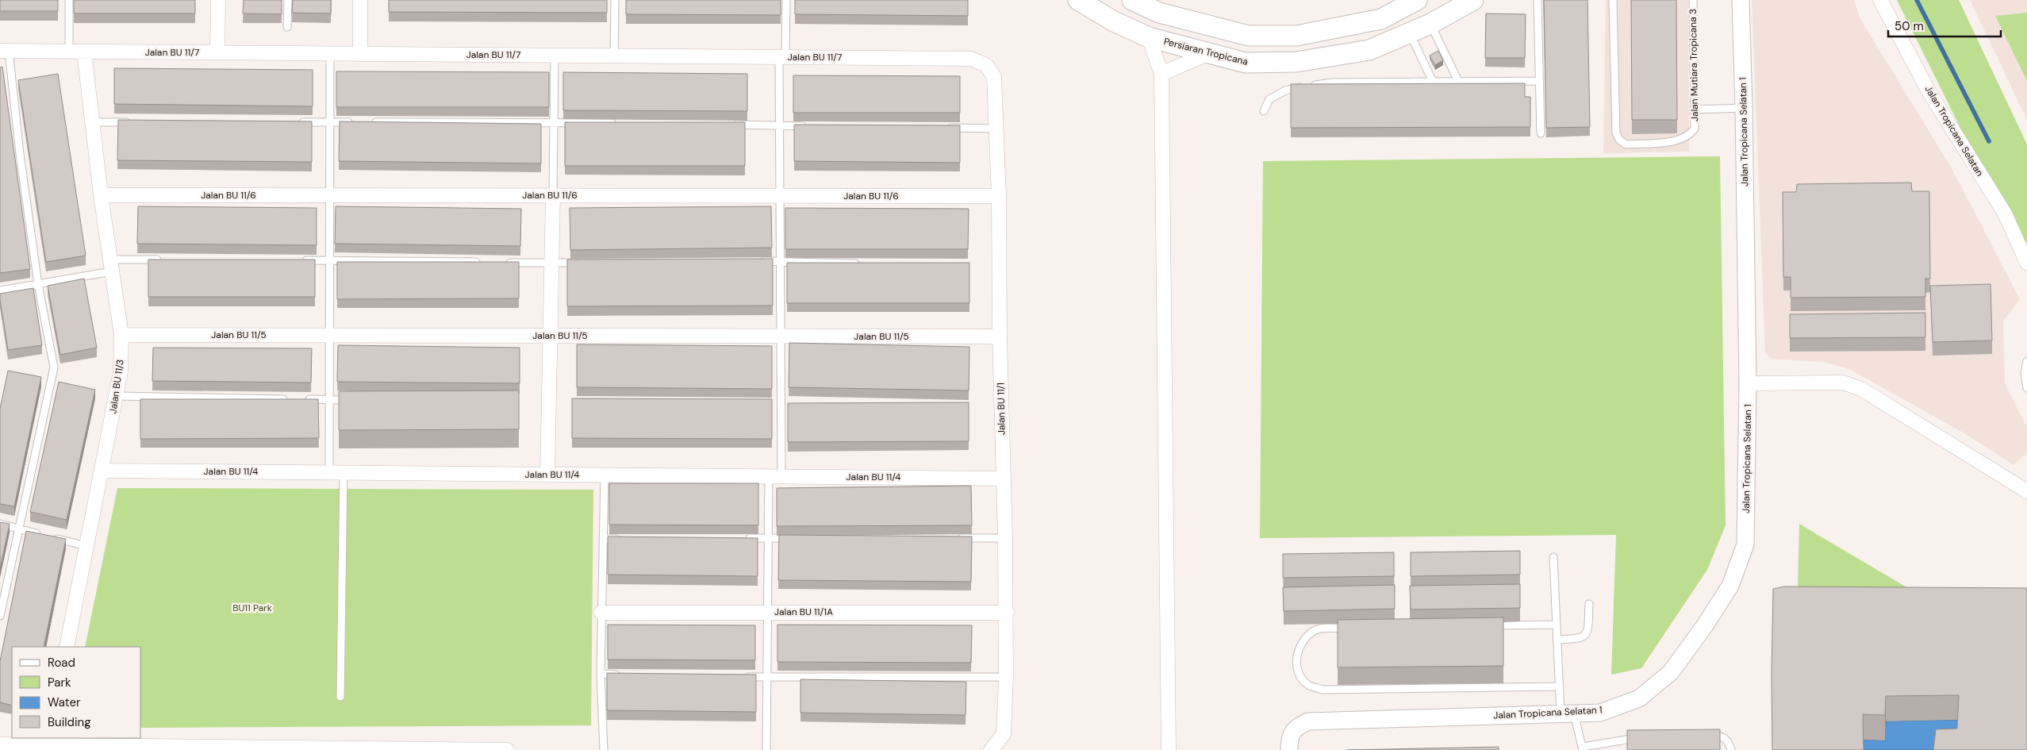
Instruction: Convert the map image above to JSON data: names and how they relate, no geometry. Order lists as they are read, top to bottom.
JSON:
{
  "streets": {
    "main road": ["Persiaran Tropicana"],
    "street": [
      "Jalan BU 11/7",
      "Jalan Tropicana Selatan",
      "Jalan Tropicana Selatan 1",
      "Jalan BU 11/6",
      "Jalan BU 11/5",
      "Jalan BU 11/3",
      "Jalan BU 11/1",
      "Jalan BU 11/4",
      "Jalan BU 11/1A"
    ],
    "lane": ["Jalan Mutiara Tropicana 3"]
  },
  "crossings": [
    ["Jalan BU 11/7", "Jalan BU 11/3"],
    ["Jalan BU 11/7", "Jalan BU 11/1"],
    ["Jalan BU 11/6", "Jalan BU 11/3"],
    ["Jalan BU 11/6", "Jalan BU 11/1"],
    ["Jalan BU 11/5", "Jalan BU 11/3"],
    ["Jalan BU 11/5", "Jalan BU 11/1"],
    ["Jalan BU 11/3", "Jalan BU 11/4"],
    ["Jalan BU 11/1", "Jalan BU 11/4"],
    ["Jalan BU 11/1", "Jalan BU 11/1A"]
  ],
  "parks": ["BU11 Park"],
  "legend": [
    "Road",
    "Park",
    "Water",
    "Building"
  ],
  "scale_bar": "50 m"
}
